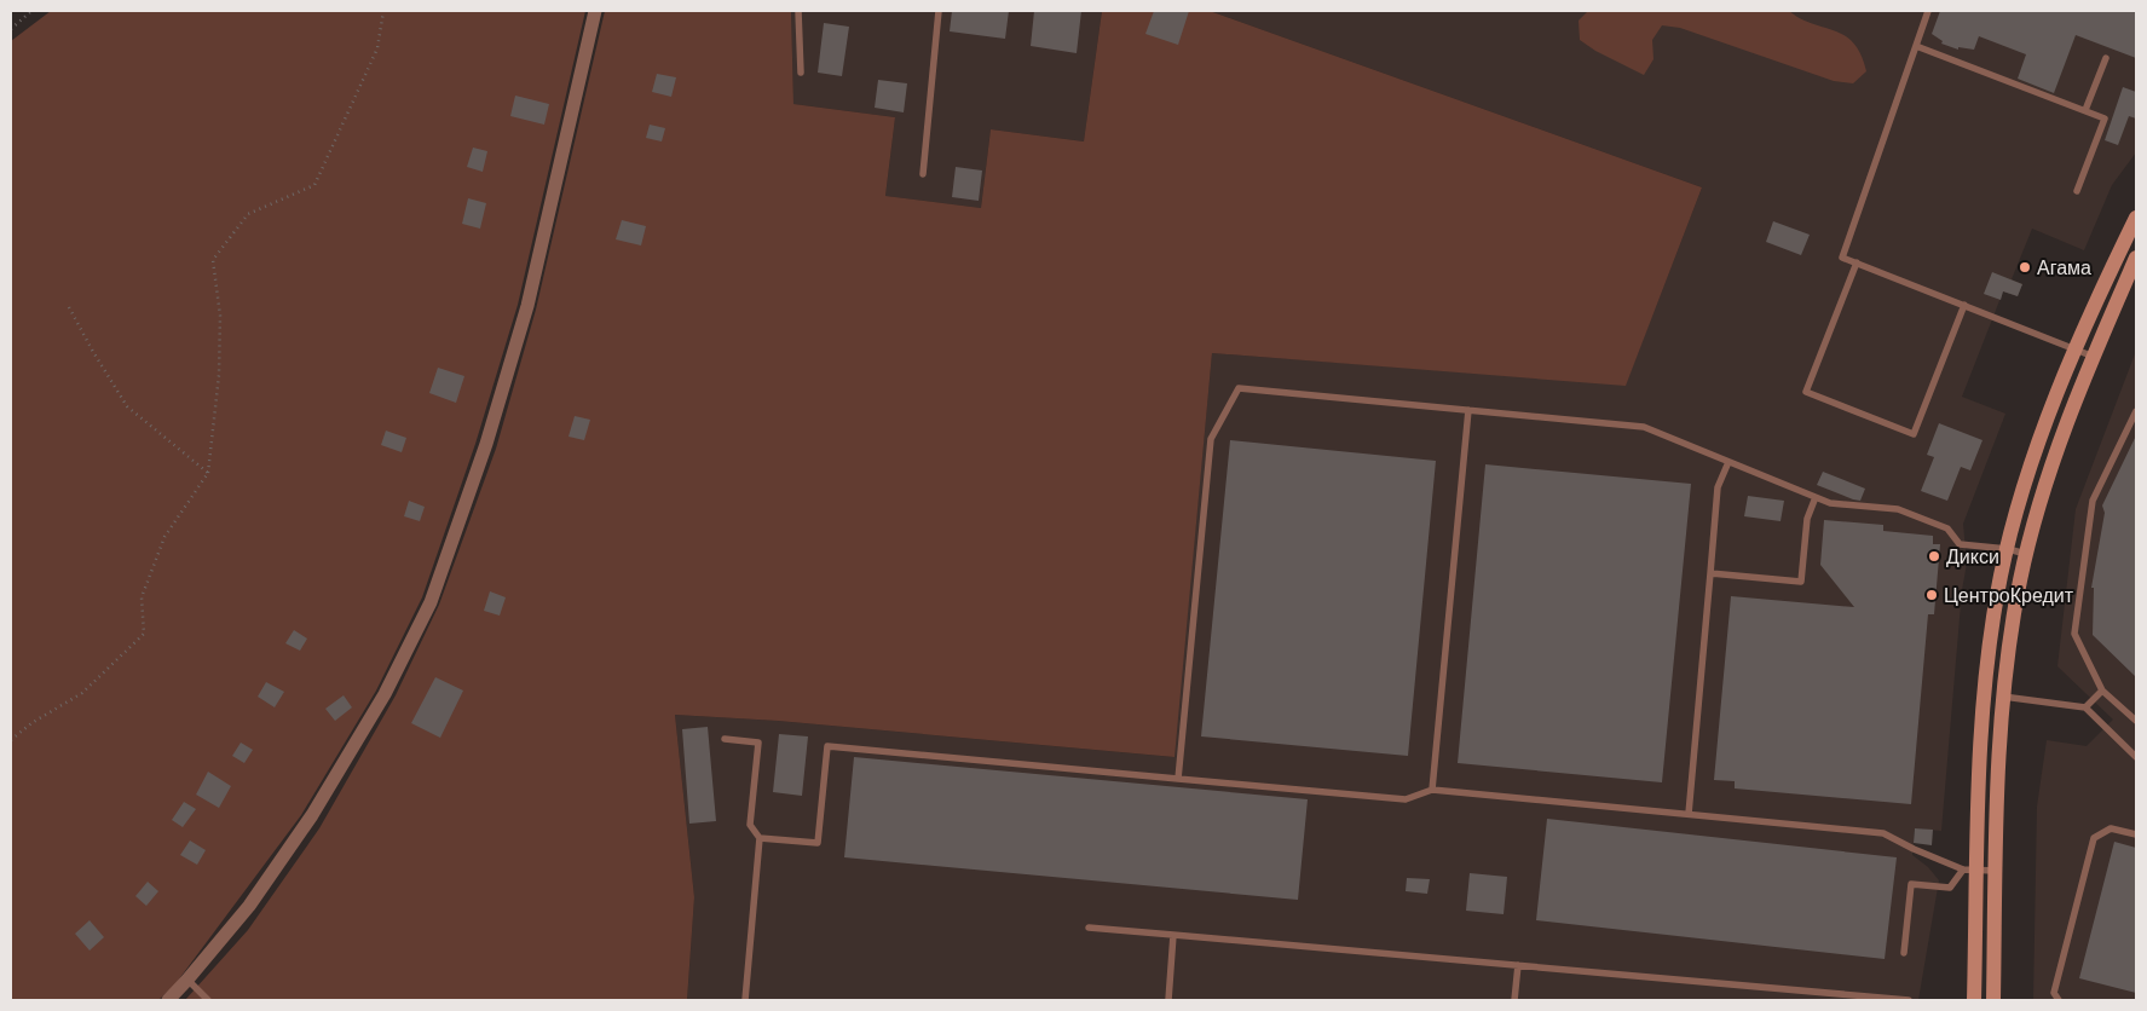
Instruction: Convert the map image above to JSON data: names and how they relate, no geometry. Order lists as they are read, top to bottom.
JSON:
{
  "places": ["Агама", "Дикси", "ЦентроКредит"]
}
